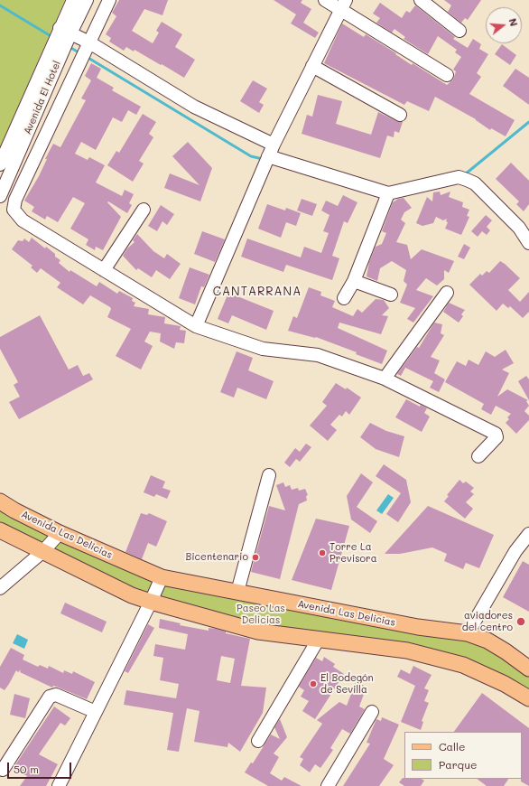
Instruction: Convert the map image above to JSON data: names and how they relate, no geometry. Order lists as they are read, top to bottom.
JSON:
{
  "streets": {
    "main road": ["Avenida Las Delicias"],
    "street": ["Avenida El Hotel"]
  },
  "districts": ["CANTARRANA"],
  "parks": ["Paseo Las Delicias"],
  "places": [
    "Torre La Previsora",
    "Bicentenario",
    "aviadores del centro",
    "El Bodegón de Sevilla"
  ],
  "legend": ["Calle", "Parque"],
  "scale_bar": "50 m",
  "north": "right"
}
